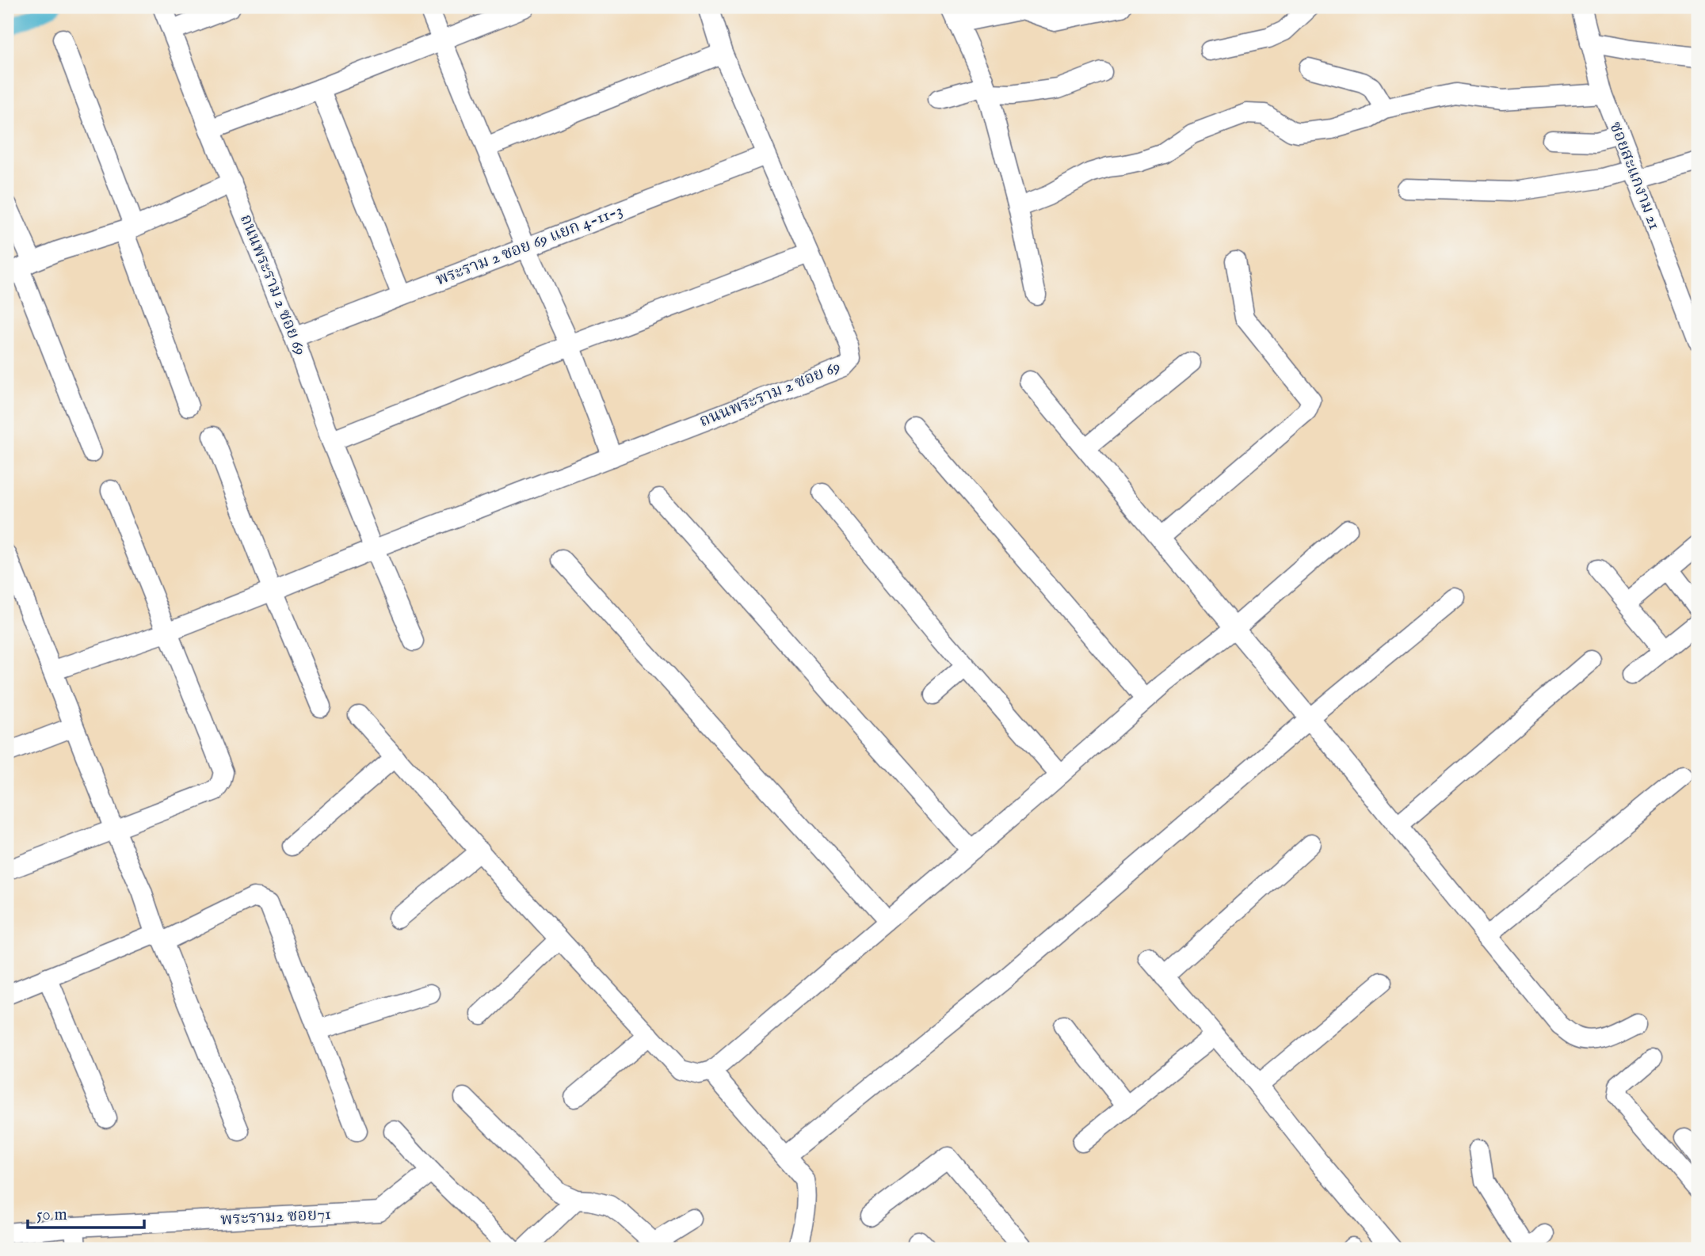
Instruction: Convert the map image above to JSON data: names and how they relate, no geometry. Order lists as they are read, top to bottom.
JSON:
{
  "streets": {
    "street": [
      "ซอยสะแกงาม 21",
      "พระราม 2 ซอย 69 แยก 4-11-3",
      "ถนนพระราม 2 ซอย 69",
      "พระราม2 ซอย71"
    ]
  },
  "crossings": [
    ["พระราม 2 ซอย 69 แยก 4-11-3", "ถนนพระราม 2 ซอย 69"]
  ],
  "scale_bar": "50 m"
}
